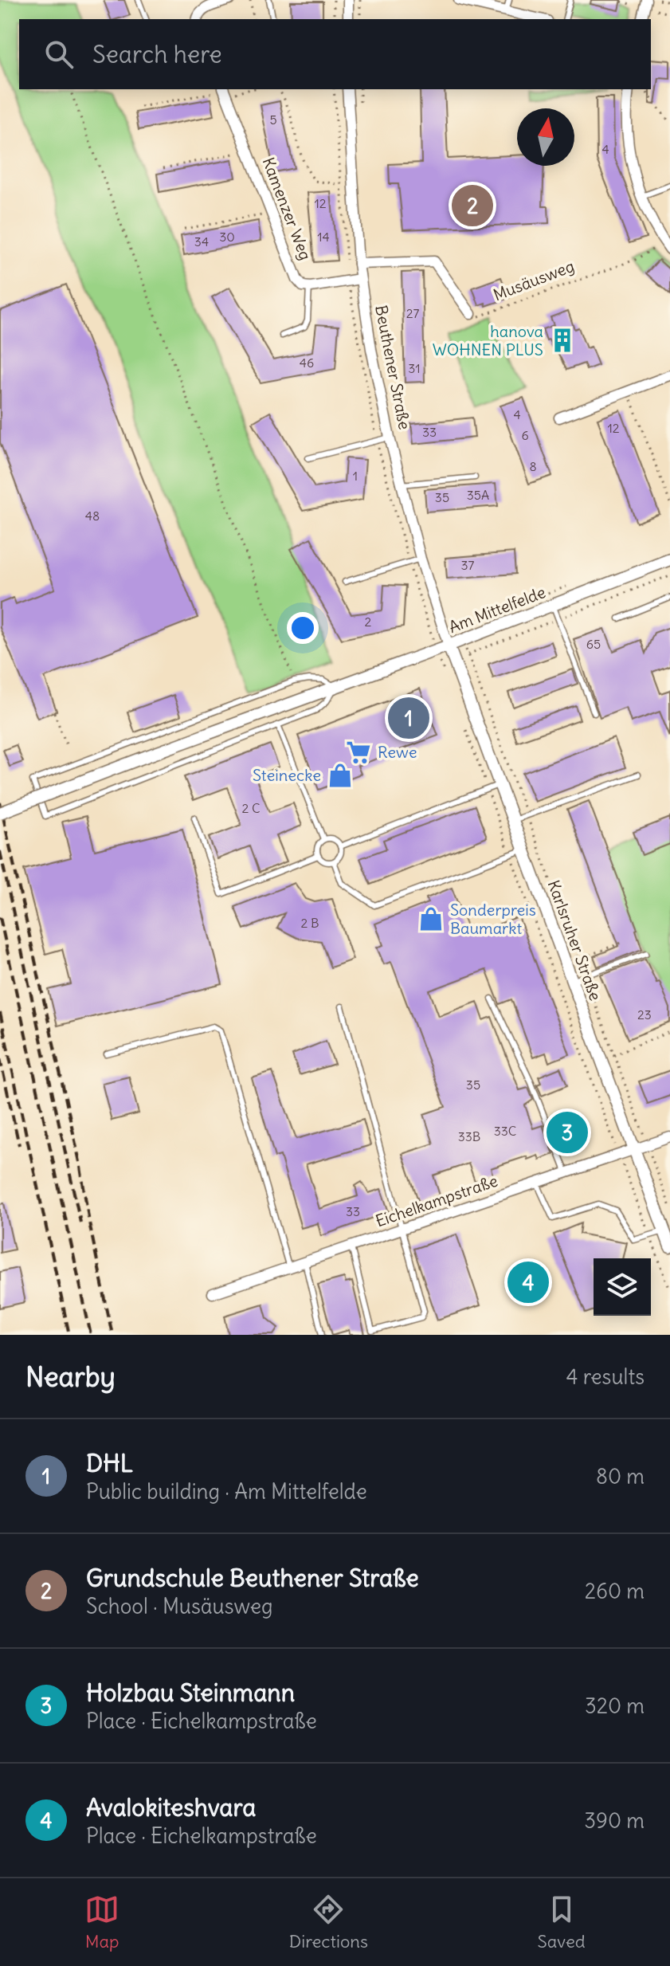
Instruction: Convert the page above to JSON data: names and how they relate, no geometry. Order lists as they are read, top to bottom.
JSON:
{
  "streets": {
    "street": [
      "Kamenzer Weg",
      "Beuthener Straße",
      "Am Mittelfelde",
      "Karlsruher Straße",
      "Eichelkampstraße"
    ],
    "path": ["Musäusweg"]
  },
  "crossings": [
    ["Beuthener Straße", "Am Mittelfelde"],
    ["Beuthener Straße", "Karlsruher Straße"],
    ["Am Mittelfelde", "Karlsruher Straße"],
    ["Karlsruher Straße", "Eichelkampstraße"]
  ],
  "places": {
    "building": ["hanova WOHNEN PLUS"],
    "supermarket": ["Rewe"],
    "shop": ["Steinecke", "Sonderpreis Baumarkt"]
  },
  "house_numbers": [
    "5",
    "4",
    "12",
    "30",
    "14",
    "34",
    "27",
    "46",
    "31",
    "4",
    "12",
    "33",
    "6",
    "8",
    "1",
    "35A",
    "35",
    "48",
    "37",
    "2",
    "65",
    "2 C",
    "2 B",
    "23",
    "35",
    "33C",
    "33B",
    "33"
  ],
  "north": "top",
  "page": {
    "search": "Search here",
    "pins": [
      "2",
      "1",
      "3",
      "4"
    ],
    "heading": ["Nearby", "4 results"],
    "list": [
      {
        "mark": "1",
        "name": "DHL",
        "note": "Public building · Am Mittelfelde",
        "value": "80 m"
      },
      {
        "mark": "2",
        "name": "Grundschule Beuthener Straße",
        "note": "School · Musäusweg",
        "value": "260 m"
      },
      {
        "mark": "3",
        "name": "Holzbau Steinmann",
        "note": "Place · Eichelkampstraße",
        "value": "320 m"
      },
      {
        "mark": "4",
        "name": "Avalokiteshvara",
        "note": "Place · Eichelkampstraße",
        "value": "390 m"
      }
    ],
    "nav": ["Map", "Directions", "Saved"]
  }
}
